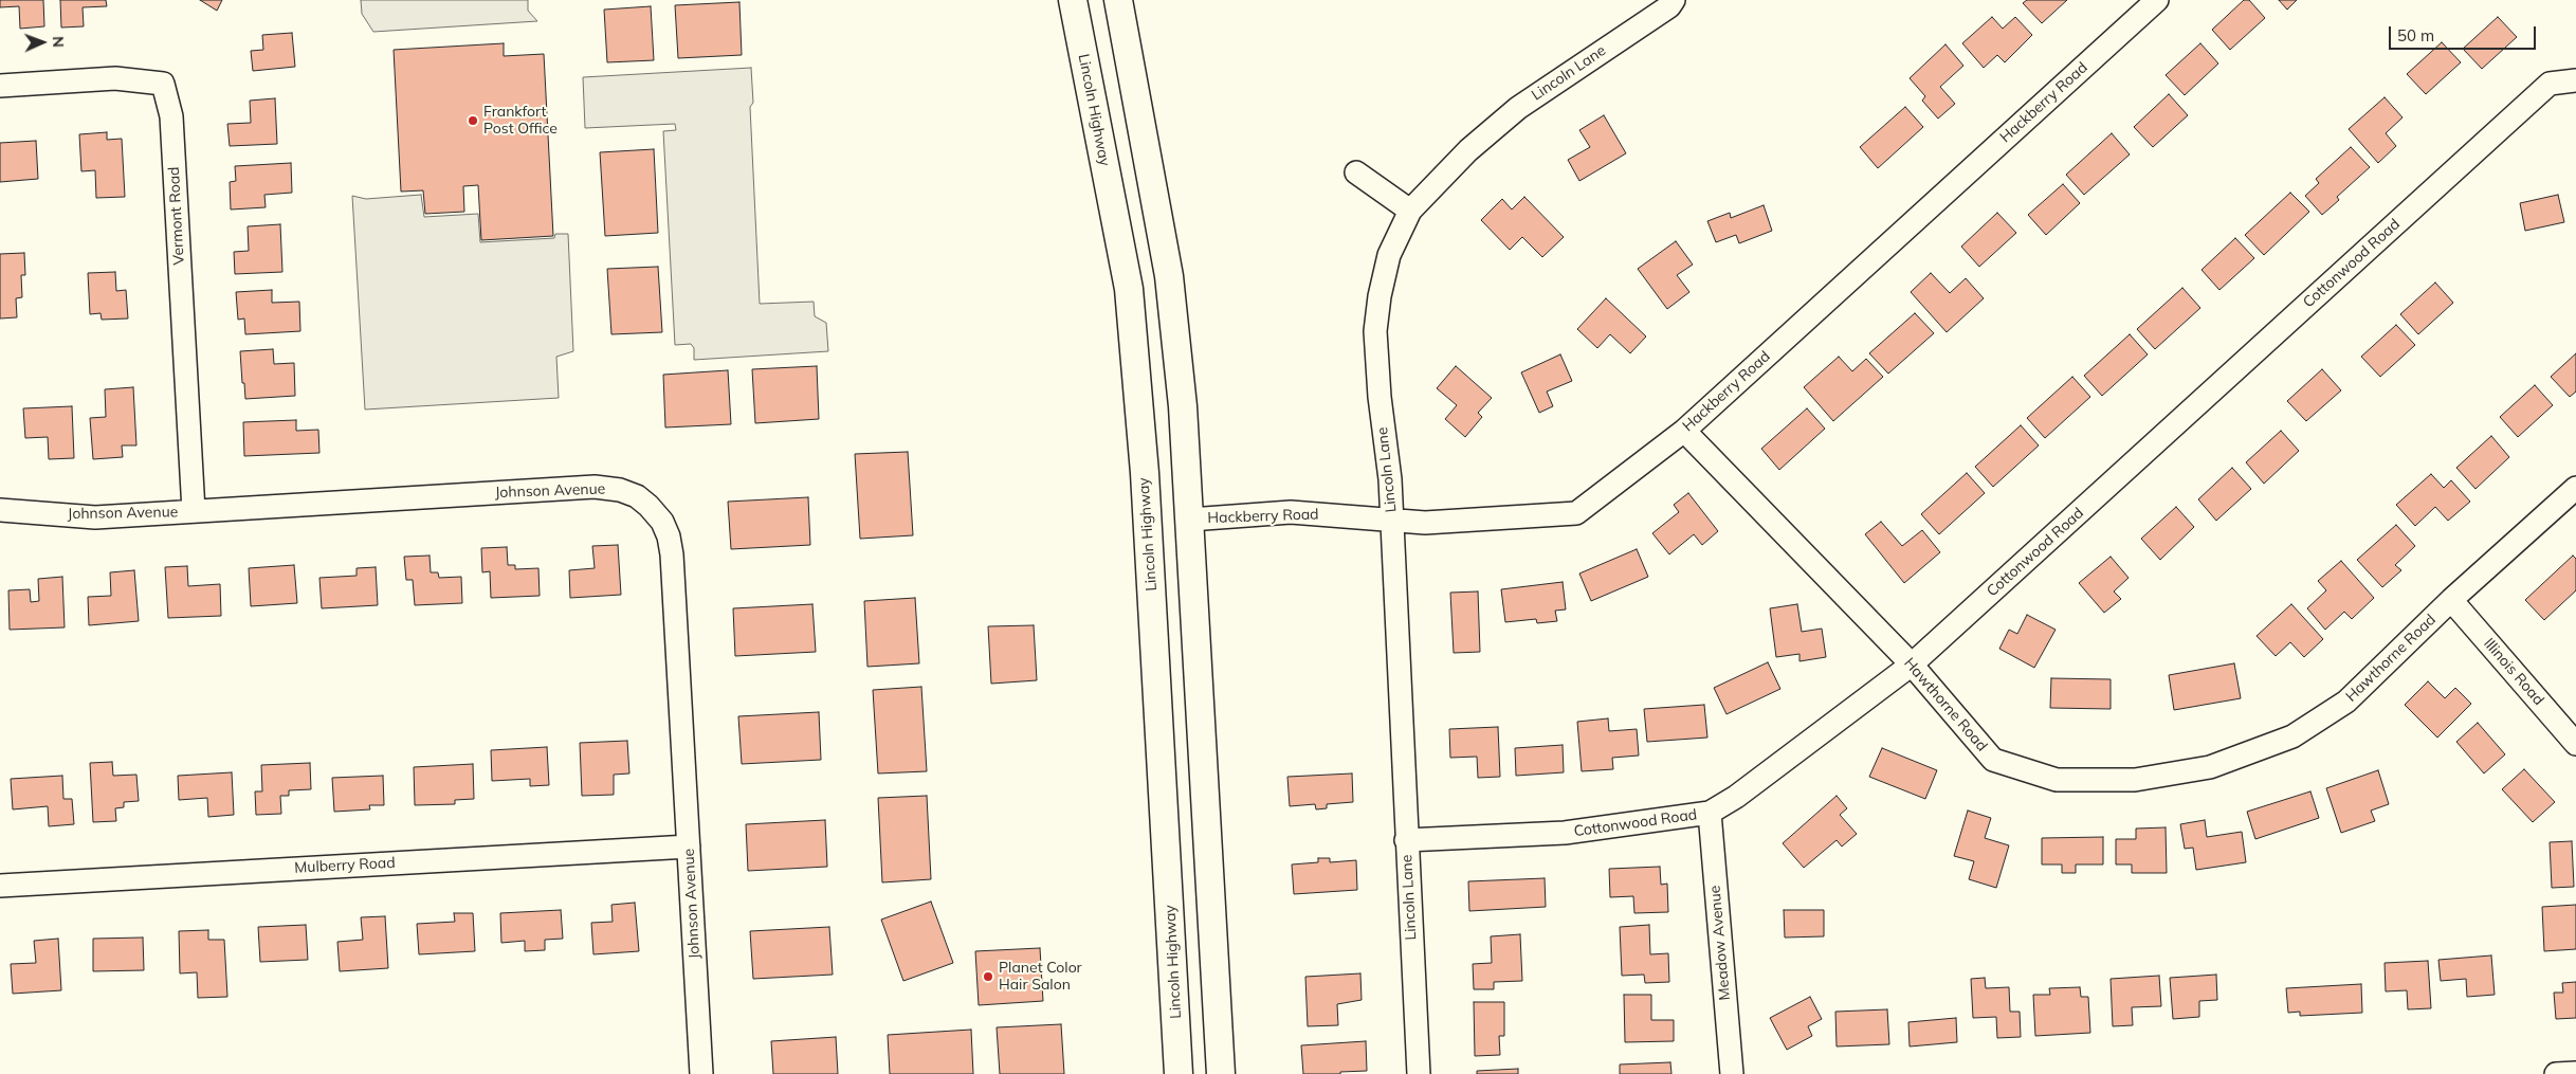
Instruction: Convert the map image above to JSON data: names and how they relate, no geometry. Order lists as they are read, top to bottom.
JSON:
{
  "streets": {
    "main road": ["Lincoln Highway"],
    "street": [
      "Lincoln Lane",
      "Hackberry Road",
      "Vermont Road",
      "Cottonwood Road",
      "Johnson Avenue",
      "Hawthorne Road",
      "Illinois Road",
      "Mulberry Road",
      "Meadow Avenue"
    ]
  },
  "crossings": [
    ["Lincoln Lane", "Hackberry Road"],
    ["Lincoln Lane", "Cottonwood Road"],
    ["Hackberry Road", "Hawthorne Road"],
    ["Vermont Road", "Johnson Avenue"],
    ["Cottonwood Road", "Hawthorne Road"],
    ["Cottonwood Road", "Meadow Avenue"],
    ["Johnson Avenue", "Mulberry Road"],
    ["Hawthorne Road", "Illinois Road"]
  ],
  "places": ["Frankfort Post Office", "Planet Color Hair Salon"],
  "scale_bar": "50 m",
  "north": "right"
}
